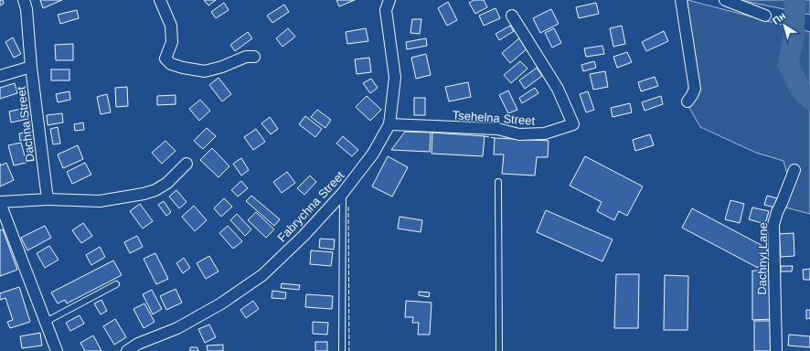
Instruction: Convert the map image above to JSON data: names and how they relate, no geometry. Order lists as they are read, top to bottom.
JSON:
{
  "streets": {
    "street": [
      "Tsehelna Street",
      "Dachna Street",
      "Fabrychna Street",
      "Dachnyi Lane"
    ]
  },
  "crossings": [
    ["Tsehelna Street", "Fabrychna Street"]
  ],
  "north": "top left"
}
